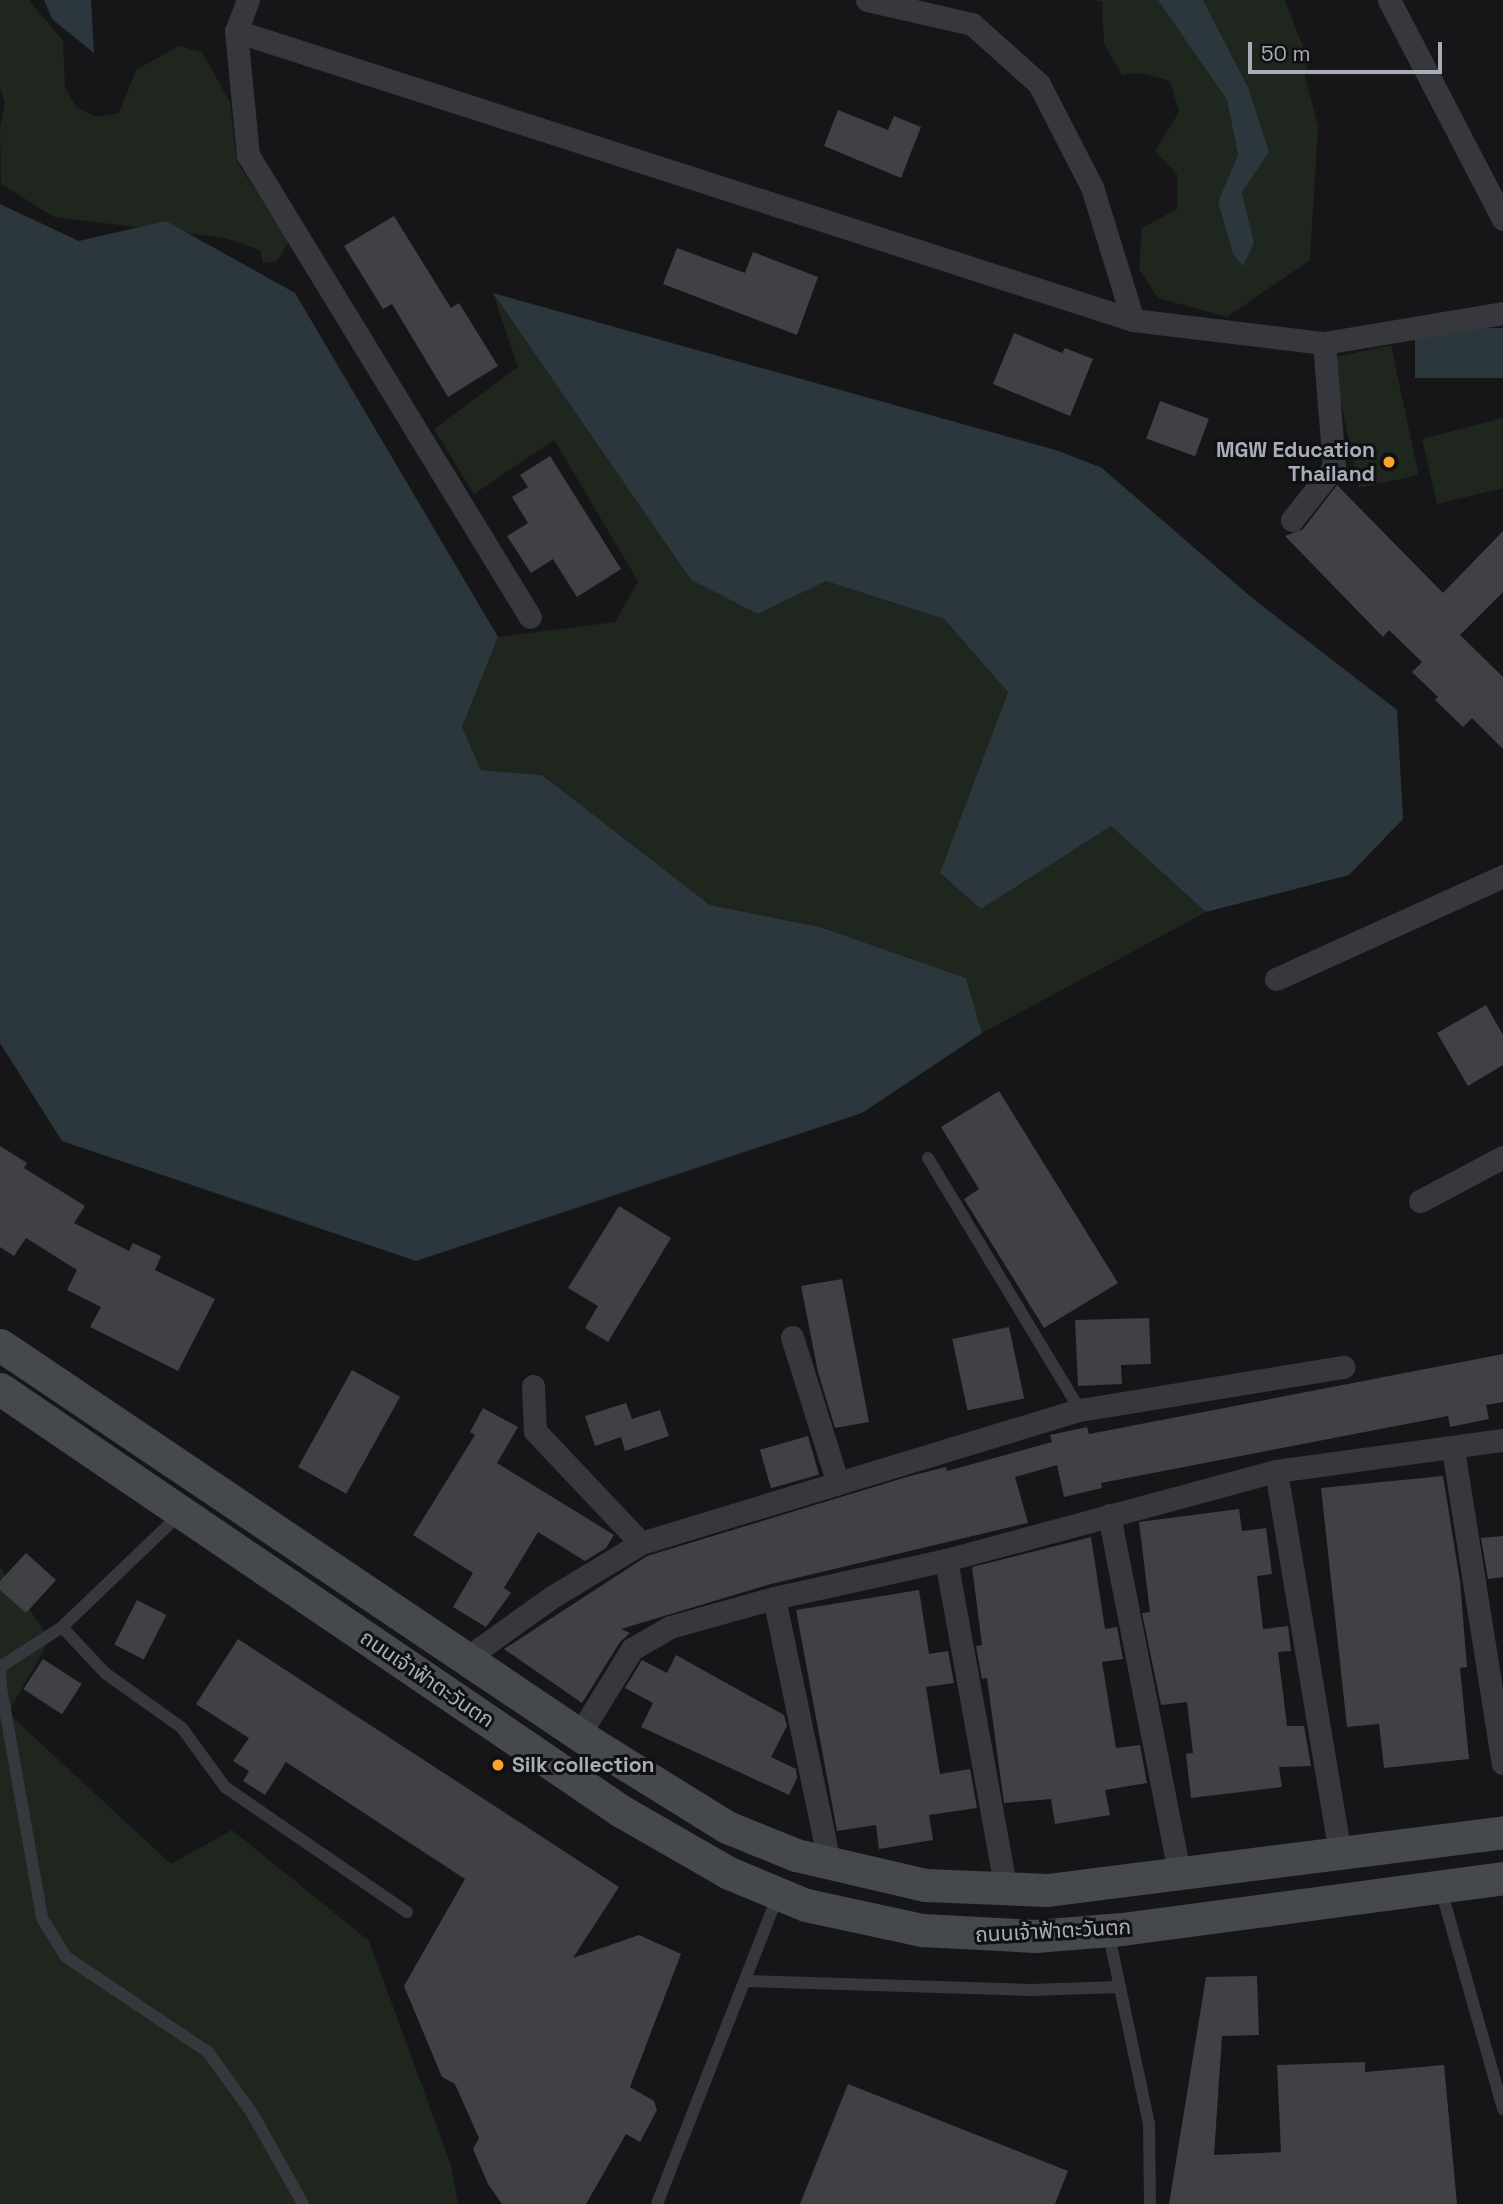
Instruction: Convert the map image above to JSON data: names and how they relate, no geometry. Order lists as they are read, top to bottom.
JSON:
{
  "streets": {
    "main road": ["ถนนเจ้าฟ้าตะวันตก"]
  },
  "places": ["MGW Education Thailand", "Silk collection"],
  "scale_bar": "50 m"
}
